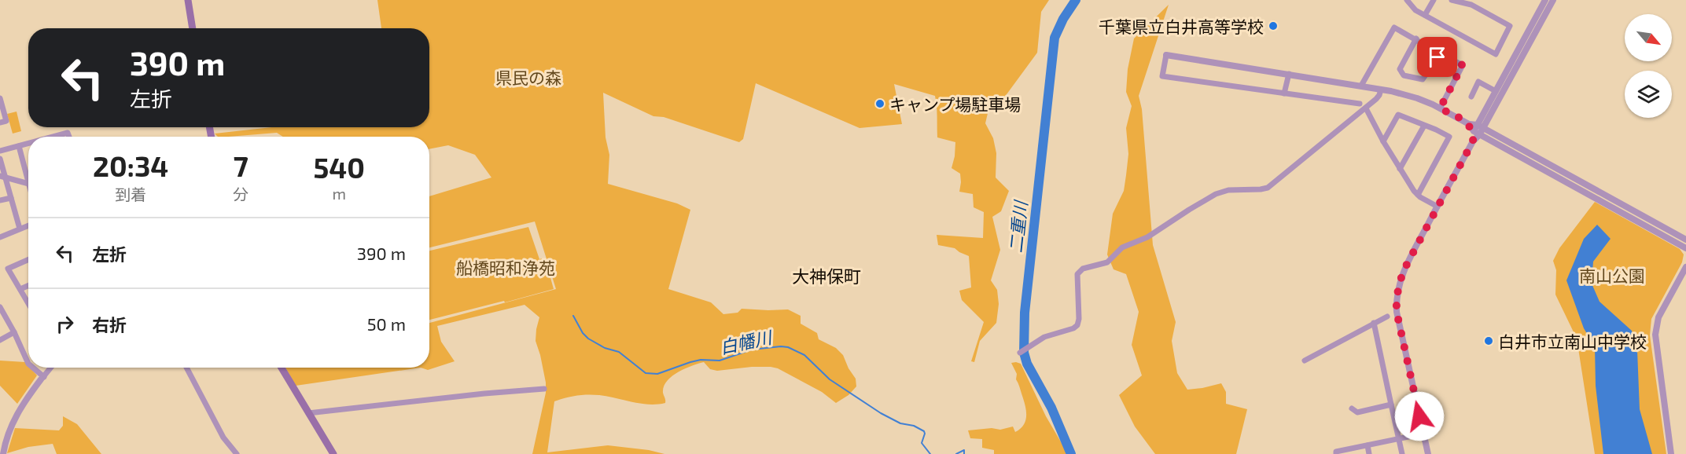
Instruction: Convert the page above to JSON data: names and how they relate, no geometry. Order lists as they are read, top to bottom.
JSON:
{
  "districts": ["大神保町"],
  "water": ["二重川", "白幡川"],
  "parks": ["県民の森", "船橋昭和浄苑", "南山公園"],
  "places": ["千葉県立白井高等学校", "キャンプ場駐車場", "白井市立南山中学校"],
  "north": "bottom right",
  "page": {
    "turn": ["390 m", "左折"],
    "eta": [
      "20:34",
      "到着",
      "7",
      "分",
      "540",
      "m"
    ],
    "list": [
      {
        "name": "左折",
        "value": "390 m"
      },
      {
        "name": "右折",
        "value": "50 m"
      }
    ]
  }
}
